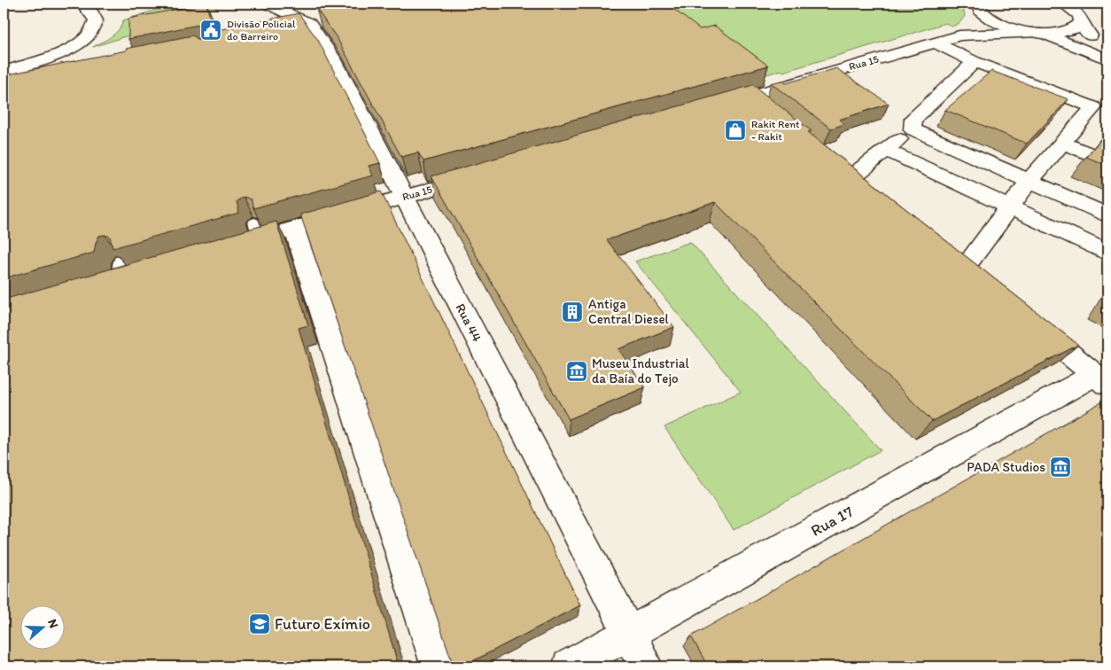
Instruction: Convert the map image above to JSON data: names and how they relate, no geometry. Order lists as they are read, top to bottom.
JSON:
{
  "streets": {
    "street": ["Rua 15", "Rua 44", "Rua 17"]
  },
  "crossings": [
    ["Rua 15", "Rua 44"],
    ["Rua 44", "Rua 17"]
  ],
  "places": {
    "public building": ["Divisão Policial do Barreiro"],
    "shop": ["Rakit Rent - Rakit"],
    "building": ["Antiga Central Diesel"],
    "museum": ["Museu Industrial da Baía do Tejo", "PADA Studios"],
    "school or university": ["Futuro Exímio"]
  },
  "north": "right"
}
